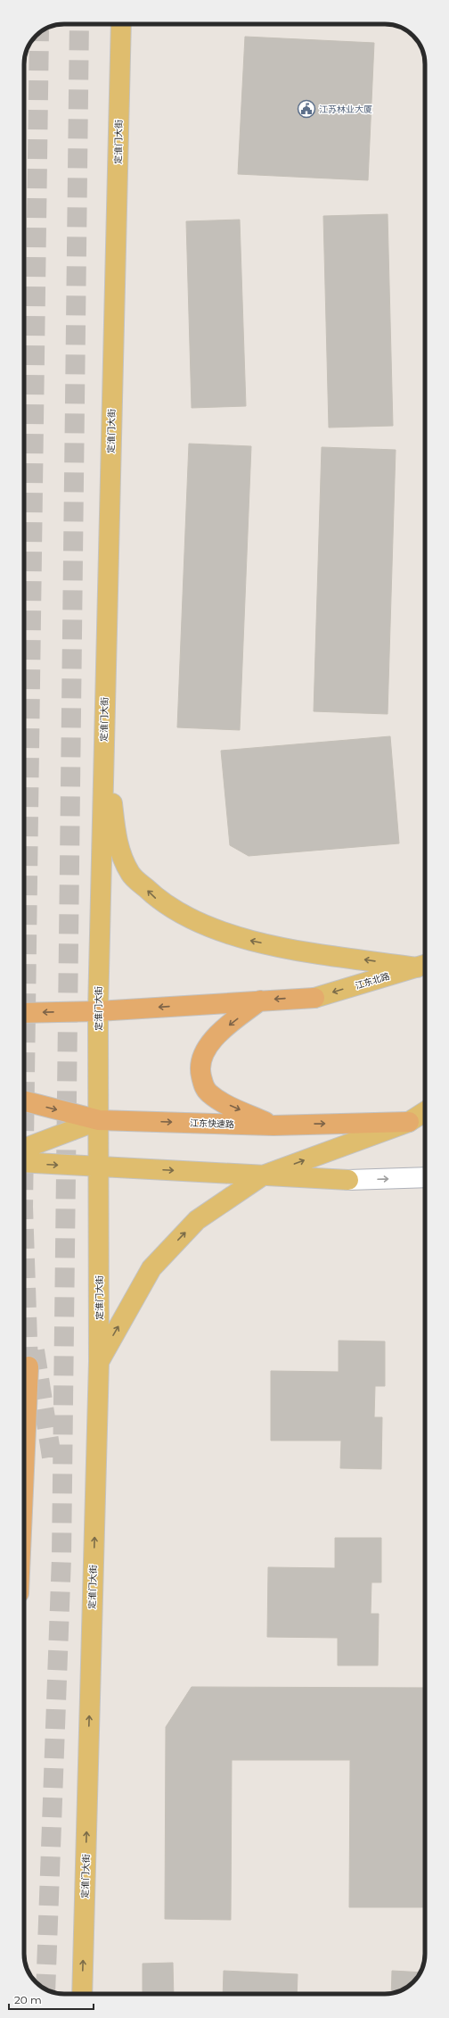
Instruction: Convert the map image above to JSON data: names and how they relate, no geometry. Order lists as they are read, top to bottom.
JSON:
{
  "streets": {
    "highway": ["江东快速路"],
    "main road": ["定淮门大街", "江东北路"]
  },
  "crossings": [
    ["定淮门大街", "江东快速路"]
  ],
  "places": {
    "public building": ["江苏林业大厦"]
  },
  "scale_bar": "20 m"
}
